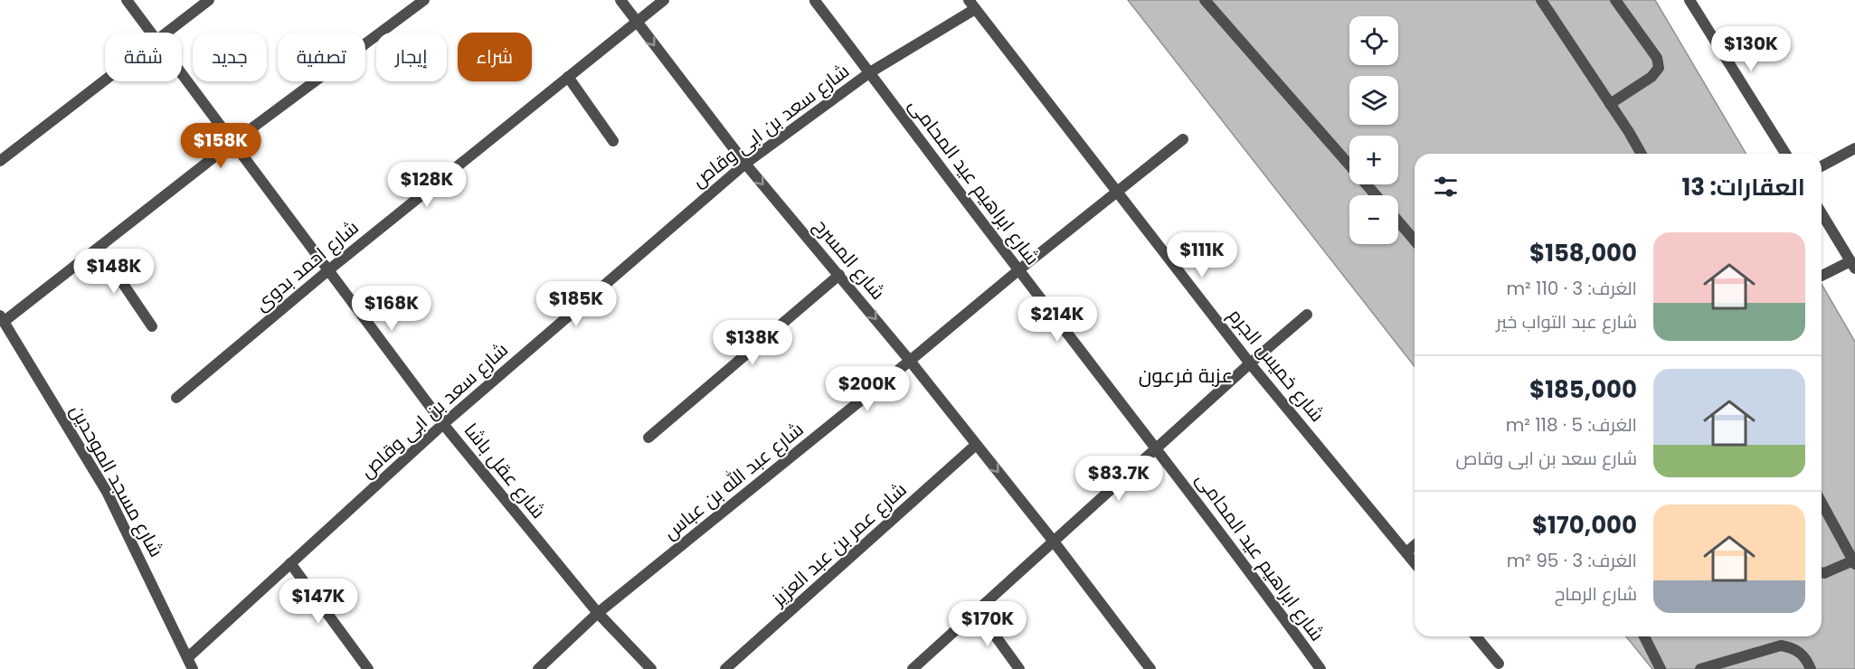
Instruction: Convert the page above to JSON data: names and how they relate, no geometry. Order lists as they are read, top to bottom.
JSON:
{
  "streets": {
    "street": [
      "شارع سعد بن ابى وقاص",
      "شارع ابراهيم عيد المحامى",
      "شارع المسرح",
      "شارع احمد بدوى",
      "شارع خميس الجرم",
      "شارع عقل باشا",
      "شارع مسجد الموحدين",
      "شارع عبد الله بن عباس",
      "شارع عمر بن عبد العزيز"
    ]
  },
  "crossings": [
    ["شارع سعد بن ابى وقاص", "شارع ابراهيم عيد المحامى"],
    ["شارع سعد بن ابى وقاص", "شارع المسرح"],
    ["شارع سعد بن ابى وقاص", "شارع خميس الجرم"],
    ["شارع سعد بن ابى وقاص", "شارع عقل باشا"],
    ["شارع سعد بن ابى وقاص", "شارع مسجد الموحدين"],
    ["شارع ابراهيم عيد المحامى", "شارع عبد الله بن عباس"],
    ["شارع المسرح", "شارع احمد بدوى"],
    ["شارع المسرح", "شارع عبد الله بن عباس"],
    ["شارع المسرح", "شارع عمر بن عبد العزيز"],
    ["شارع احمد بدوى", "شارع عقل باشا"],
    ["شارع خميس الجرم", "شارع عبد الله بن عباس"],
    ["شارع عقل باشا", "شارع عبد الله بن عباس"]
  ],
  "one_way": ["شارع المسرح"],
  "districts": ["عزبة فرعون"],
  "page": {
    "map_buttons": ["+", "−"],
    "price": [
      "$130K",
      "$158K",
      "$128K",
      "$111K",
      "$148K",
      "$185K",
      "$168K",
      "$214K",
      "$138K",
      "$200K",
      "$83.7K",
      "$147K",
      "$170K"
    ],
    "chip": [
      "شراء",
      "إيجار",
      "تصفية",
      "جديد",
      "شقة"
    ],
    "heading": "العقارات: 13",
    "list": [
      {
        "name": "$158,000",
        "note": "الغرف: 3 · 110 m² · شارع عبد التواب خير"
      },
      {
        "name": "$185,000",
        "note": "الغرف: 5 · 118 m² · شارع سعد بن ابى وقاص"
      },
      {
        "name": "$170,000",
        "note": "الغرف: 3 · 95 m² · شارع الرماح"
      }
    ]
  }
}
